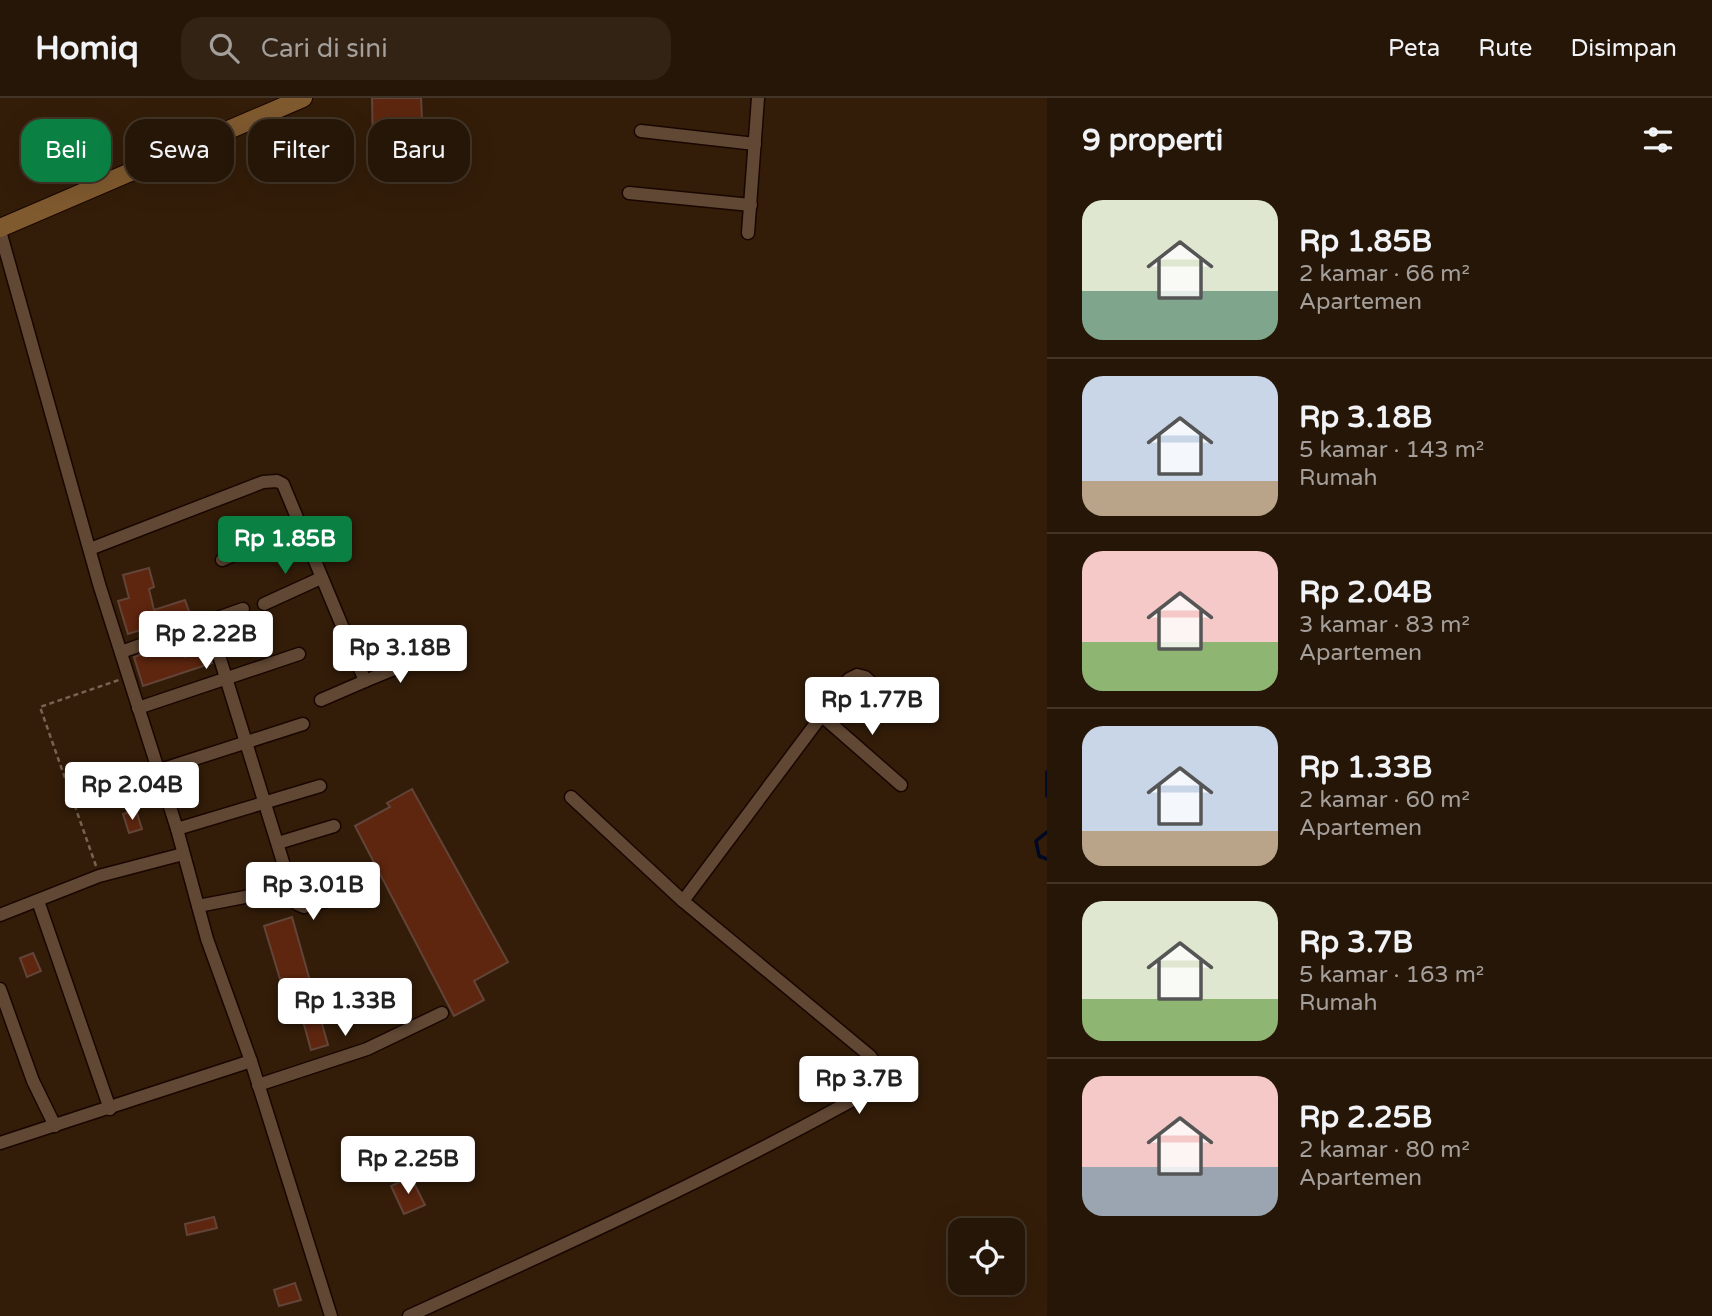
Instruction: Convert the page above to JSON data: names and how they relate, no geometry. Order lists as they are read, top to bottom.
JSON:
{
  "page": {
    "header": "Homiq",
    "search": "Cari di sini",
    "nav": ["Peta", "Rute", "Disimpan"],
    "heading": "9 properti",
    "chip": [
      "Beli",
      "Sewa",
      "Filter",
      "Baru"
    ],
    "list": [
      {
        "name": "Rp 1.85B",
        "note": "2 kamar · 66 m² · Apartemen"
      },
      {
        "name": "Rp 3.18B",
        "note": "5 kamar · 143 m² · Rumah"
      },
      {
        "name": "Rp 2.04B",
        "note": "3 kamar · 83 m² · Apartemen"
      },
      {
        "name": "Rp 1.33B",
        "note": "2 kamar · 60 m² · Apartemen"
      },
      {
        "name": "Rp 3.7B",
        "note": "5 kamar · 163 m² · Rumah"
      },
      {
        "name": "Rp 2.25B",
        "note": "2 kamar · 80 m² · Apartemen"
      }
    ],
    "price": [
      "Rp 1.85B",
      "Rp 2.22B",
      "Rp 3.18B",
      "Rp 1.77B",
      "Rp 2.04B",
      "Rp 3.01B",
      "Rp 1.33B",
      "Rp 3.7B",
      "Rp 2.25B"
    ]
  }
}
